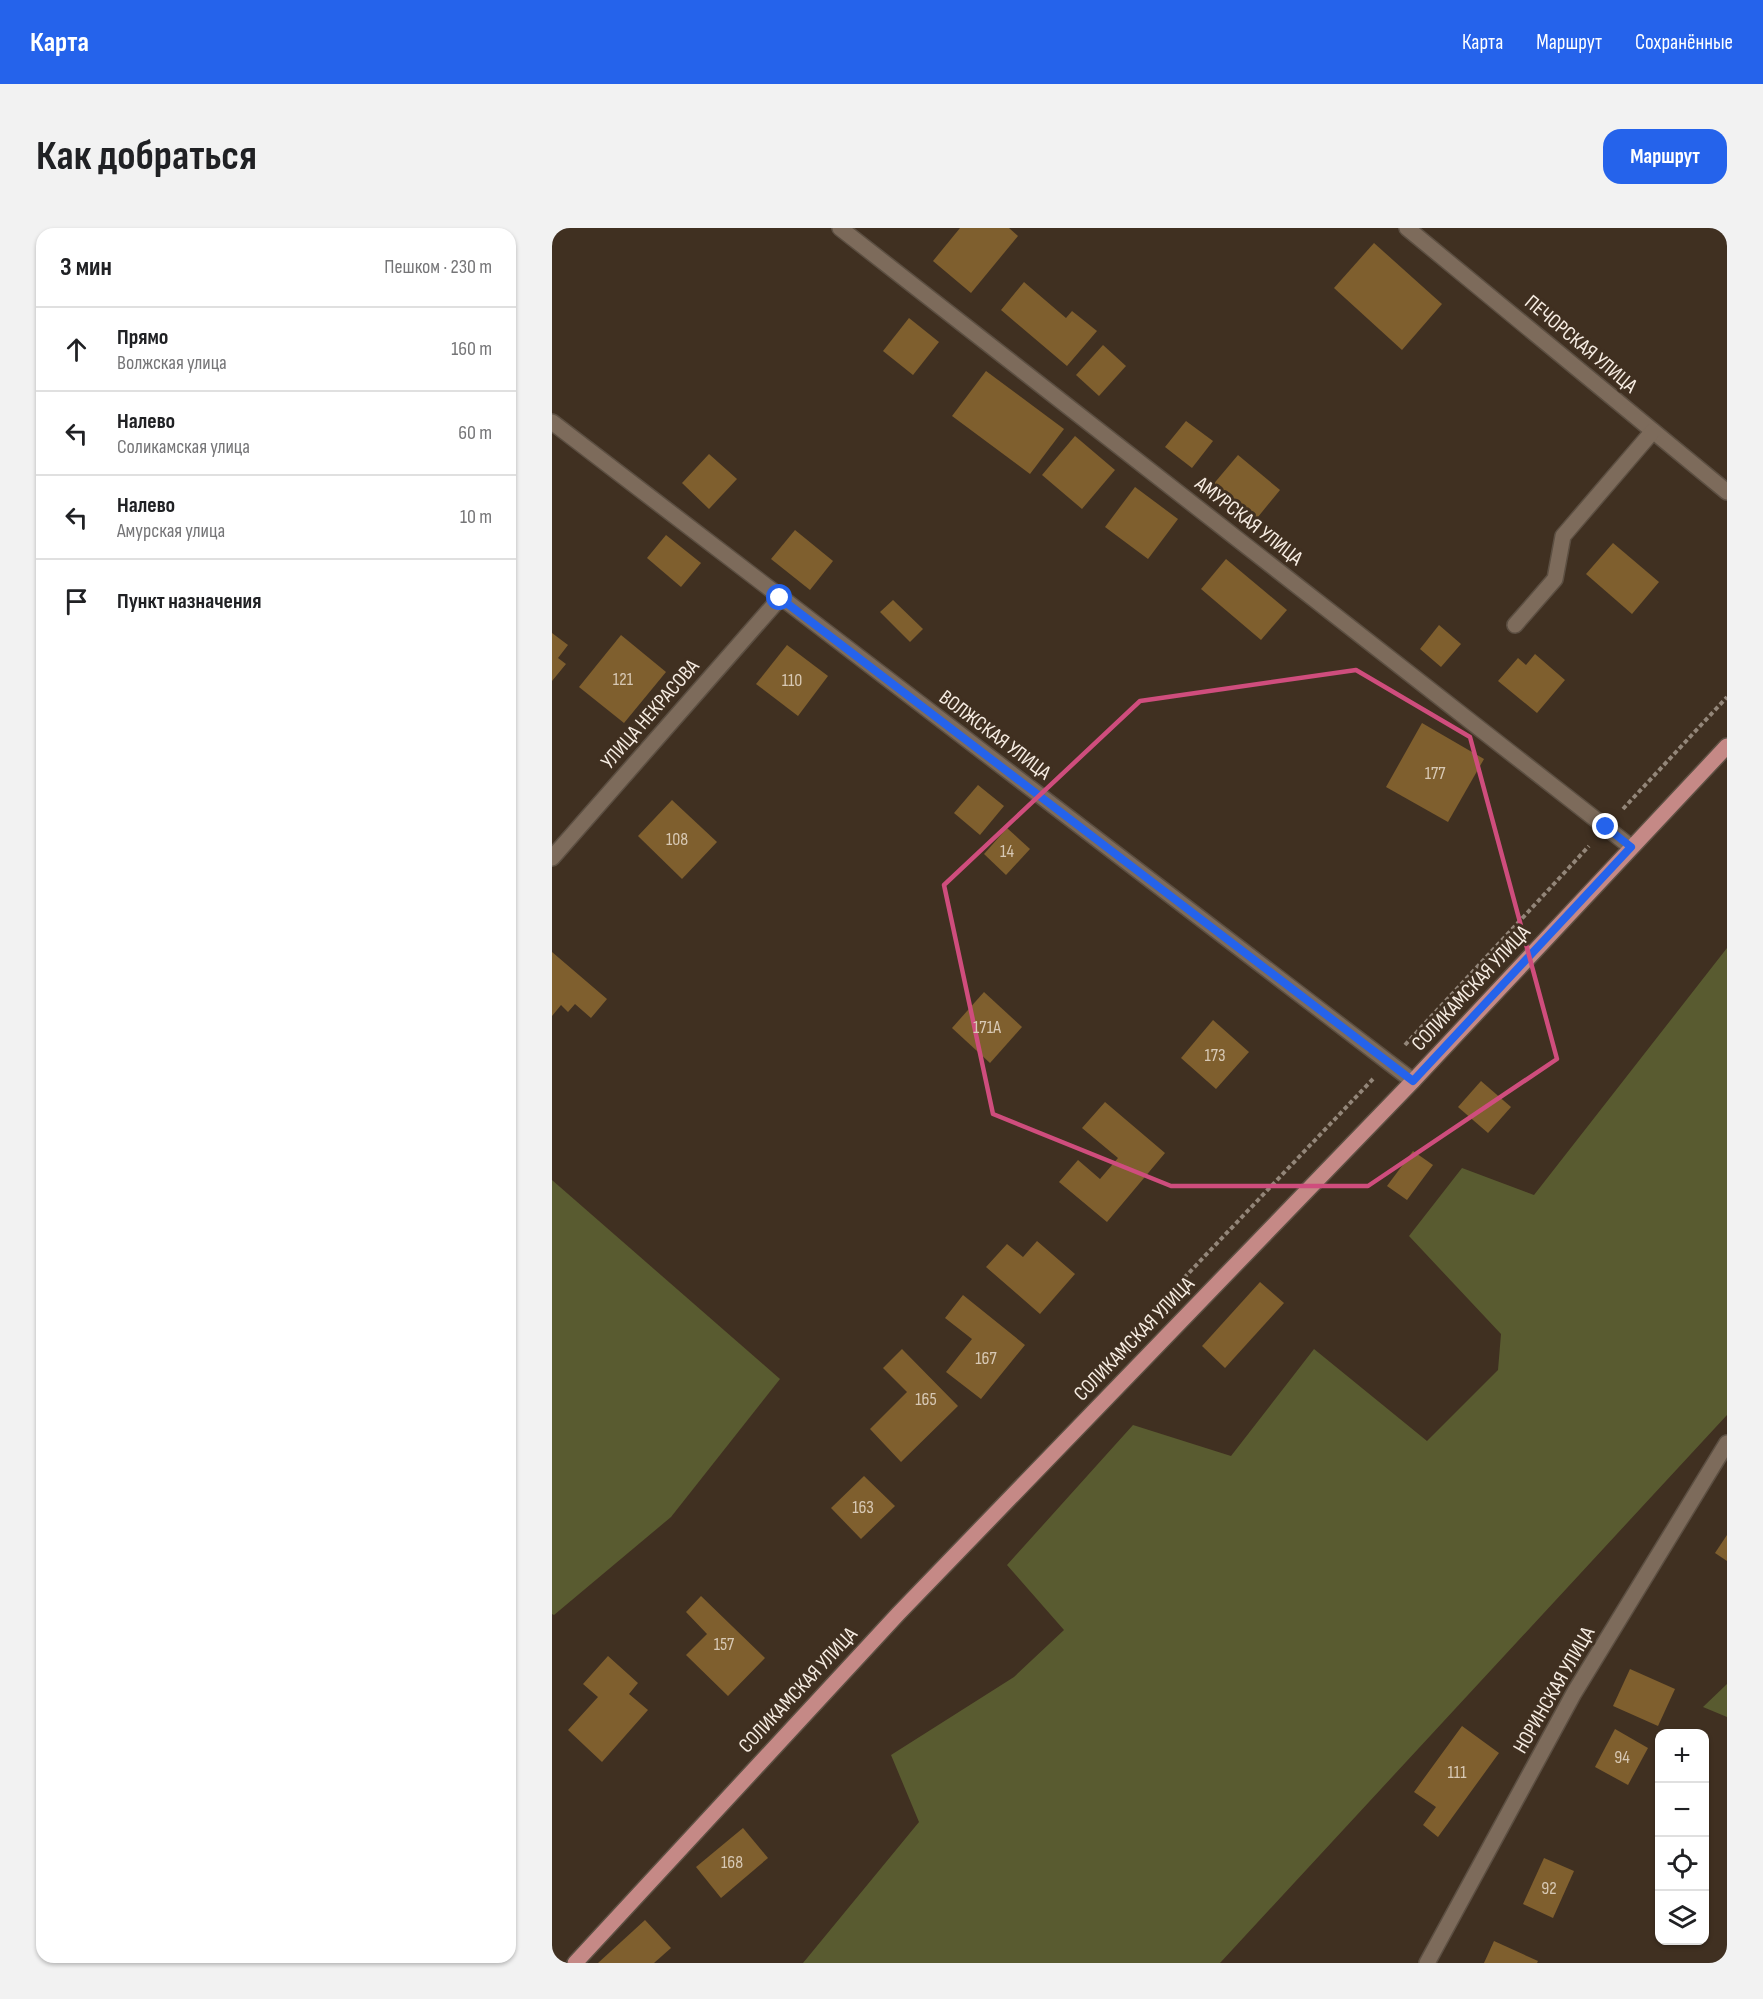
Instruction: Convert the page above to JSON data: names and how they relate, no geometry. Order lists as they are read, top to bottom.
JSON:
{
  "streets": {
    "main road": ["СОЛИКАМСКАЯ УЛИЦА"],
    "street": [
      "ПЕЧОРСКАЯ УЛИЦА",
      "АМУРСКАЯ УЛИЦА",
      "УЛИЦА НЕКРАСОВА",
      "ВОЛЖСКАЯ УЛИЦА",
      "НОРИНСКАЯ УЛИЦА"
    ]
  },
  "crossings": [
    ["АМУРСКАЯ УЛИЦА", "СОЛИКАМСКАЯ УЛИЦА"],
    ["УЛИЦА НЕКРАСОВА", "ВОЛЖСКАЯ УЛИЦА"],
    ["ВОЛЖСКАЯ УЛИЦА", "СОЛИКАМСКАЯ УЛИЦА"]
  ],
  "house_numbers": [
    "121",
    "110",
    "177",
    "108",
    "14",
    "171А",
    "173",
    "167",
    "165",
    "163",
    "157",
    "94",
    "111",
    "168",
    "92"
  ],
  "page": {
    "header": "Карта",
    "nav": ["Карта", "Маршрут", "Сохранённые"],
    "buttons": "Маршрут",
    "title": "Как добраться",
    "heading": ["3 мин", "Пешком · 230 m"],
    "list": [
      ["Прямо", "Волжская улица", "160 m"],
      ["Налево", "Соликамская улица", "60 m"],
      ["Налево", "Амурская улица", "10 m"],
      "Пункт назначения"
    ],
    "map_buttons": ["+", "−"]
  }
}
